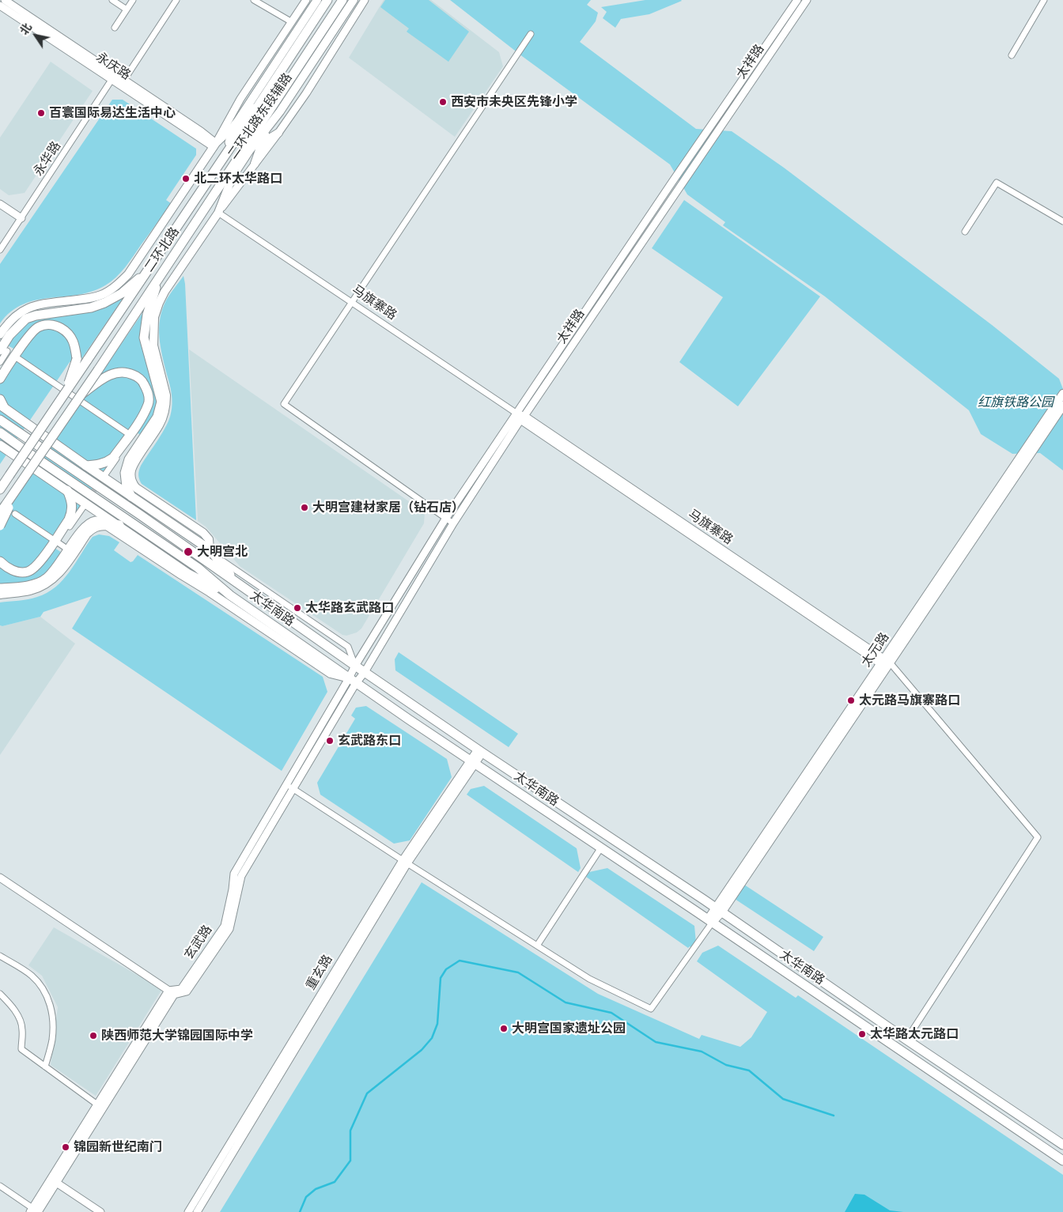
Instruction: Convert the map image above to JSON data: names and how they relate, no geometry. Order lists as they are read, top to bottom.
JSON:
{
  "streets": {
    "main road": [
      "二环北路东段辅路",
      "二环北路",
      "太华南路",
      "太元路"
    ],
    "street": [
      "太祥路",
      "永庆路",
      "永华路",
      "马旗寨路",
      "玄武路",
      "重玄路"
    ]
  },
  "crossings": [
    ["太祥路", "马旗寨路"],
    ["太祥路", "太华南路"],
    ["太祥路", "玄武路"],
    ["永庆路", "二环北路东段辅路"],
    ["永庆路", "永华路"],
    ["二环北路东段辅路", "马旗寨路"],
    ["马旗寨路", "太元路"],
    ["太华南路", "太元路"],
    ["太华南路", "玄武路"],
    ["太华南路", "重玄路"]
  ],
  "parks": ["红旗铁路公园"],
  "places": [
    "西安市未央区先锋小学",
    "百寰国际易达生活中心",
    "北二环太华路口",
    "大明宫建材家居（钻石店）",
    "大明宫北",
    "太华路玄武路口",
    "太元路马旗寨路口",
    "玄武路东口",
    "大明宫国家遗址公园",
    "太华路太元路口",
    "陕西师范大学锦园国际中学",
    "锦园新世纪南门"
  ],
  "north": "top left"
}
